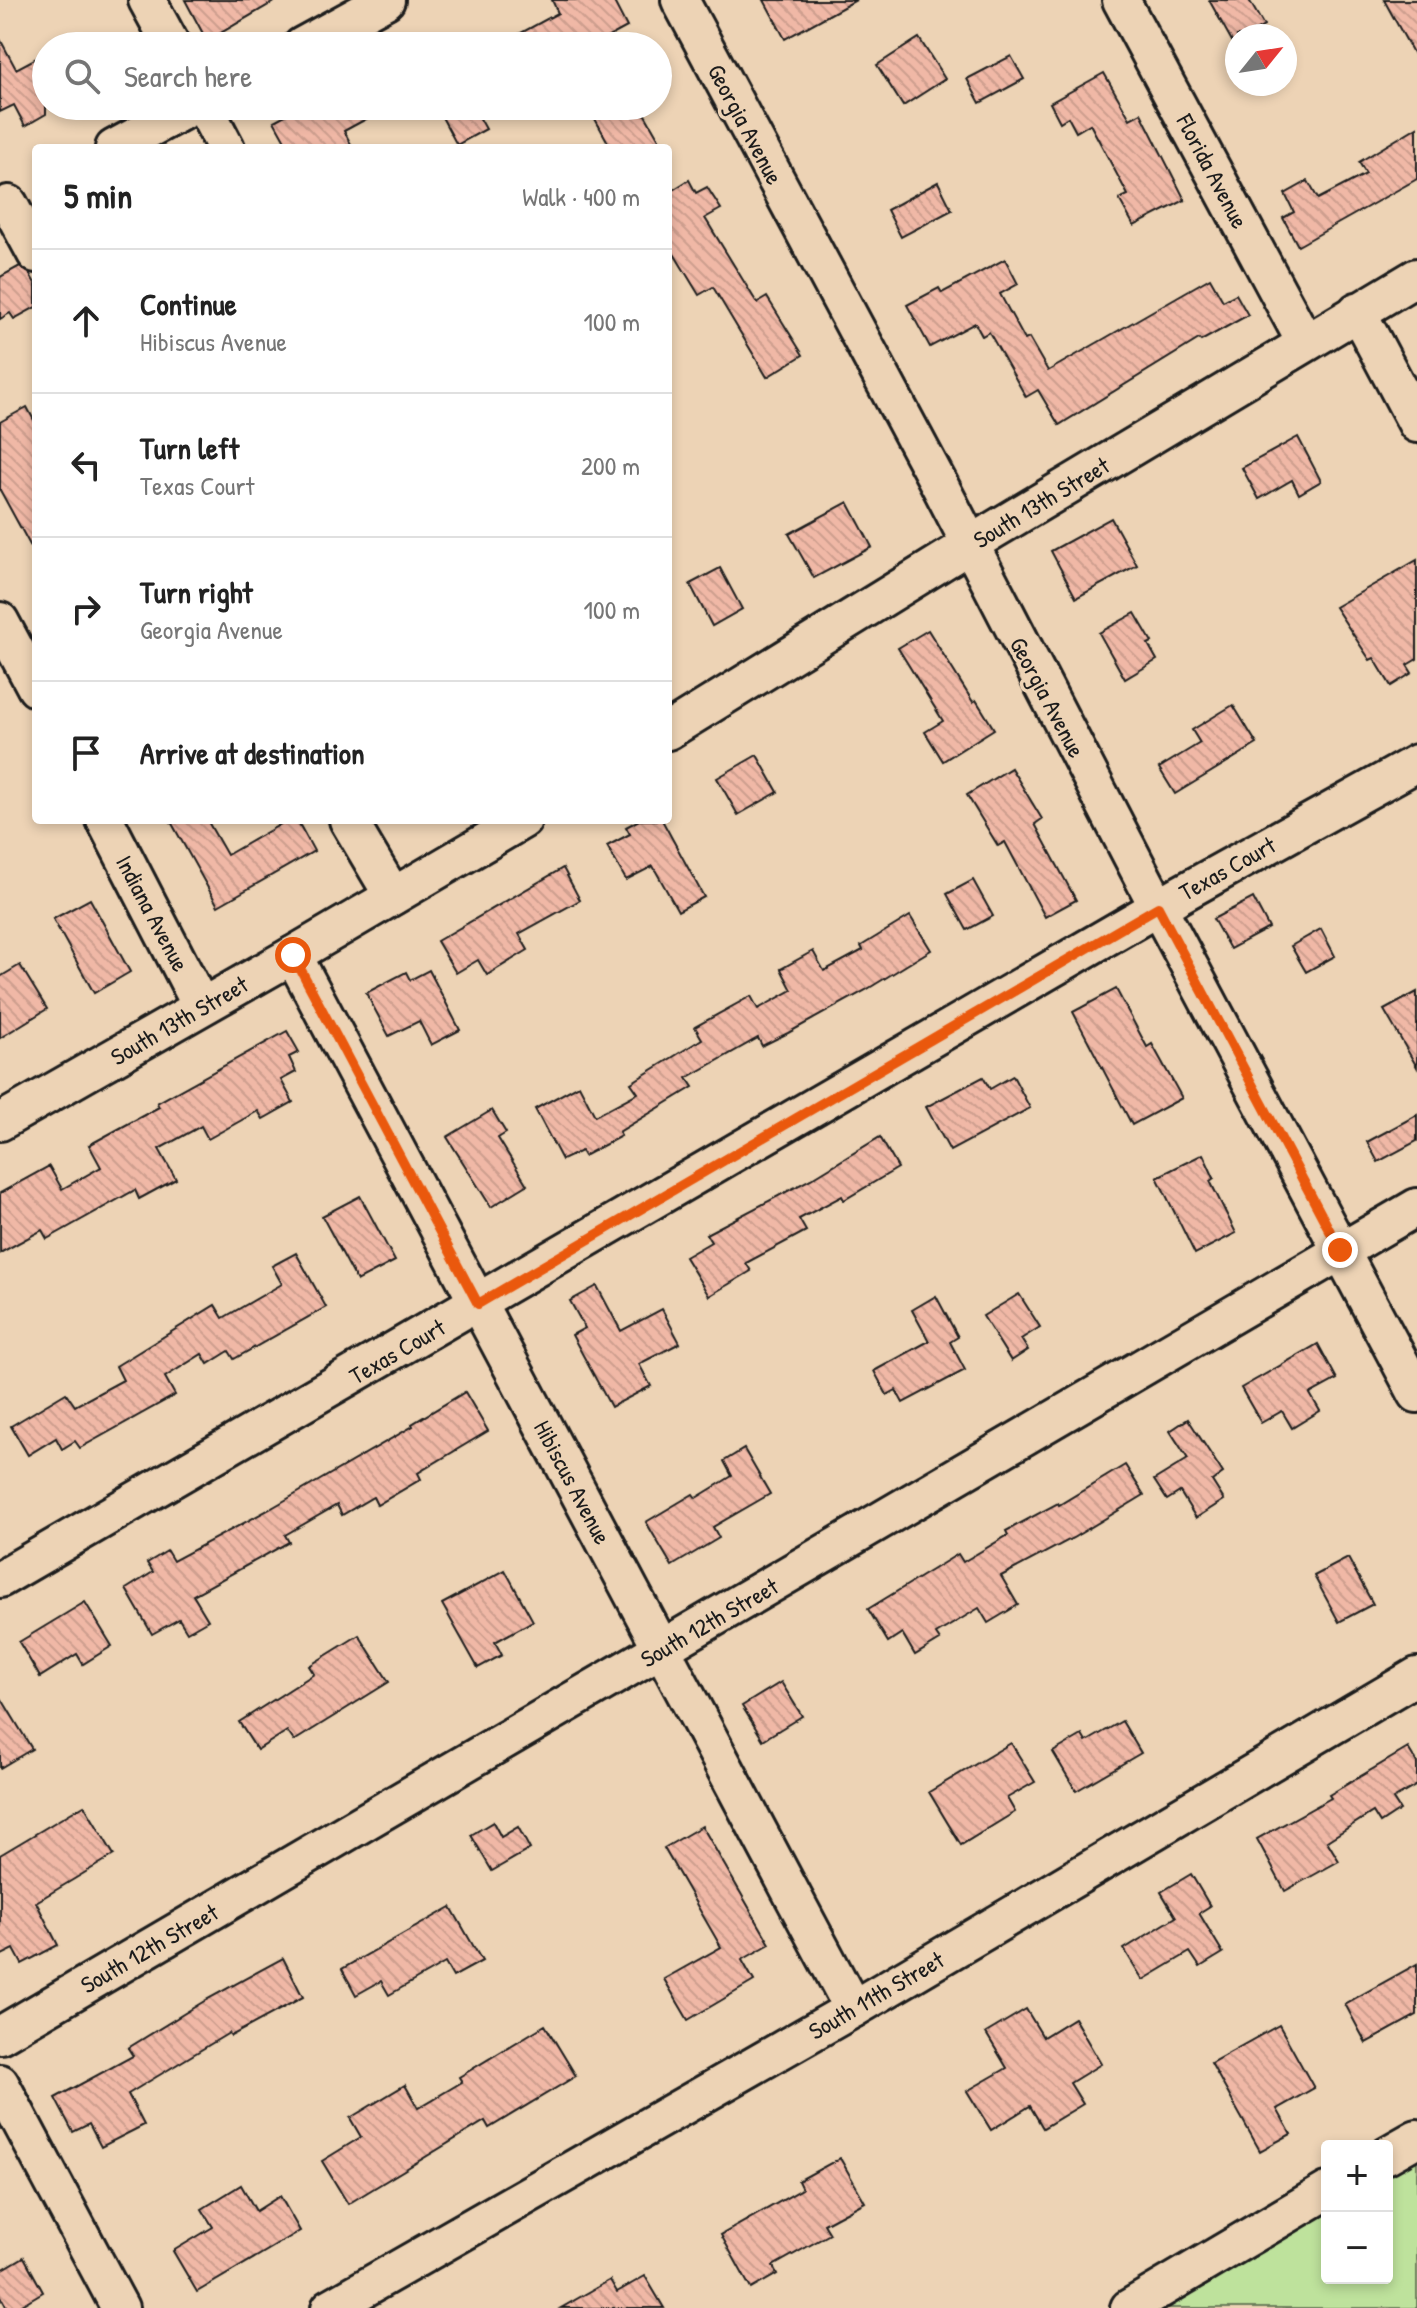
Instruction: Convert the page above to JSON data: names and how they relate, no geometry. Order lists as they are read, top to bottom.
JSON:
{
  "streets": {
    "street": [
      "Georgia Avenue",
      "Florida Avenue",
      "South 13th Street",
      "Texas Court",
      "Indiana Avenue",
      "Hibiscus Avenue",
      "South 12th Street",
      "South 11th Street"
    ]
  },
  "crossings": [
    ["Georgia Avenue", "South 13th Street"],
    ["Georgia Avenue", "Texas Court"],
    ["Georgia Avenue", "South 12th Street"],
    ["Florida Avenue", "South 13th Street"],
    ["South 13th Street", "Indiana Avenue"],
    ["South 13th Street", "Hibiscus Avenue"],
    ["Texas Court", "Hibiscus Avenue"],
    ["Hibiscus Avenue", "South 12th Street"],
    ["Hibiscus Avenue", "South 11th Street"]
  ],
  "north": "top right",
  "page": {
    "search": "Search here",
    "heading": ["5 min", "Walk · 400 m"],
    "list": [
      ["Continue", "Hibiscus Avenue", "100 m"],
      ["Turn left", "Texas Court", "200 m"],
      ["Turn right", "Georgia Avenue", "100 m"],
      "Arrive at destination"
    ],
    "map_buttons": ["+", "−"]
  }
}
